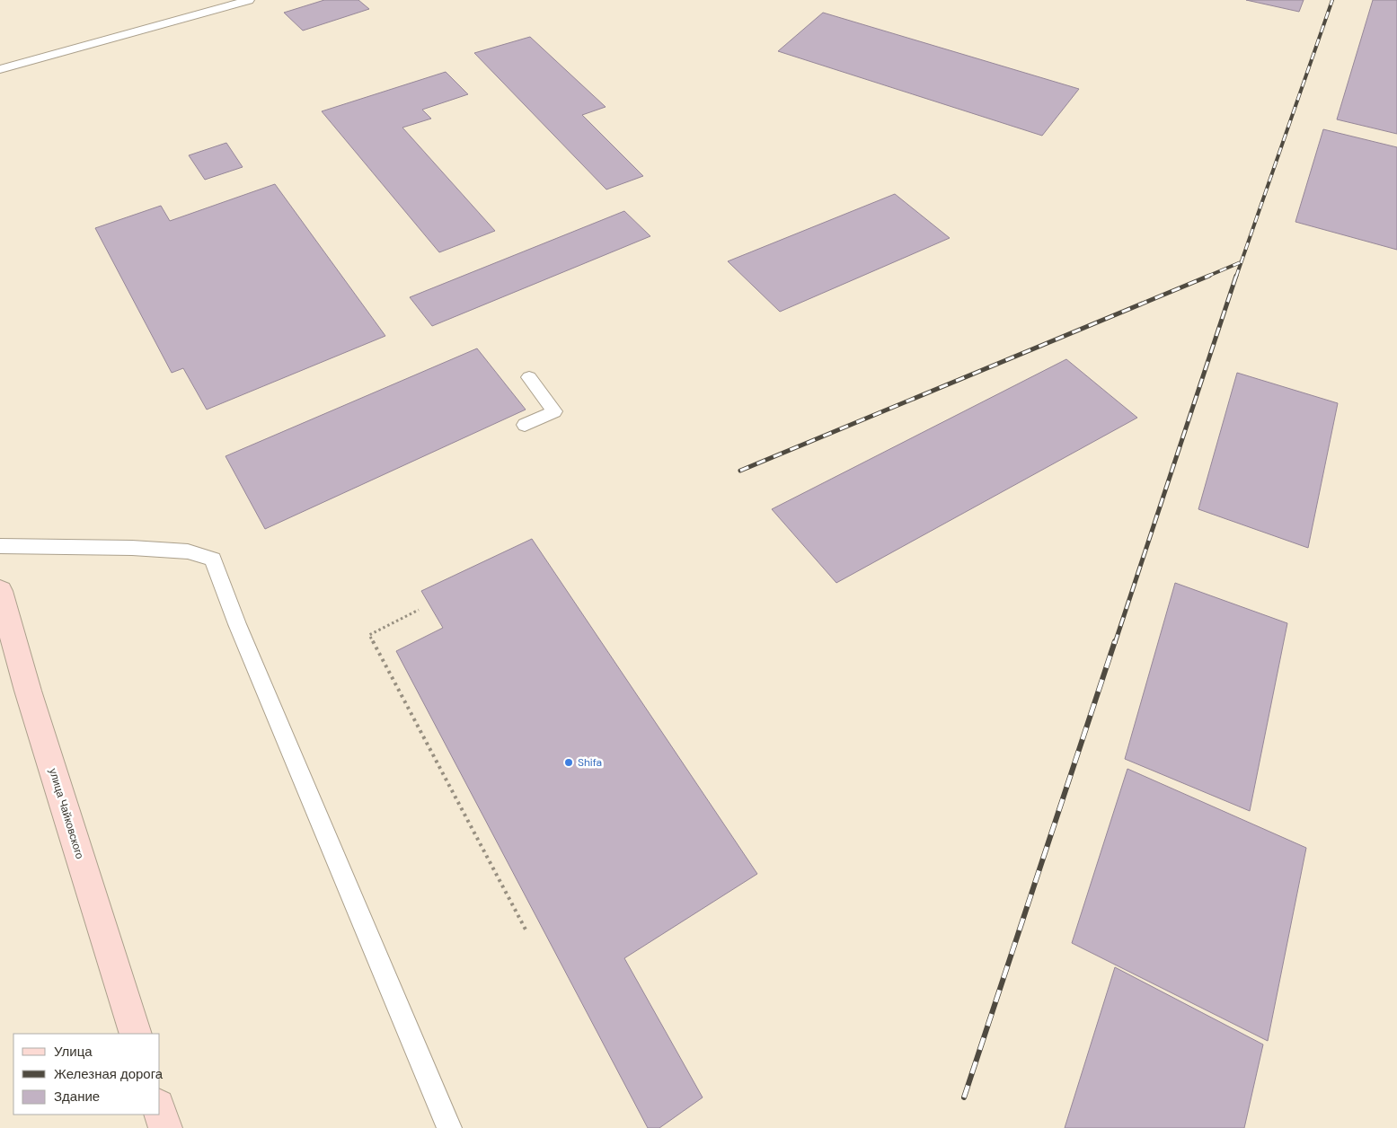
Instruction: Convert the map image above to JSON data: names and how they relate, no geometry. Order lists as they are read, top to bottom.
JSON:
{
  "streets": {
    "main road": ["улица Чайковского"]
  },
  "places": ["Shifa"],
  "legend": ["Улица", "Железная дорога", "Здание"]
}
